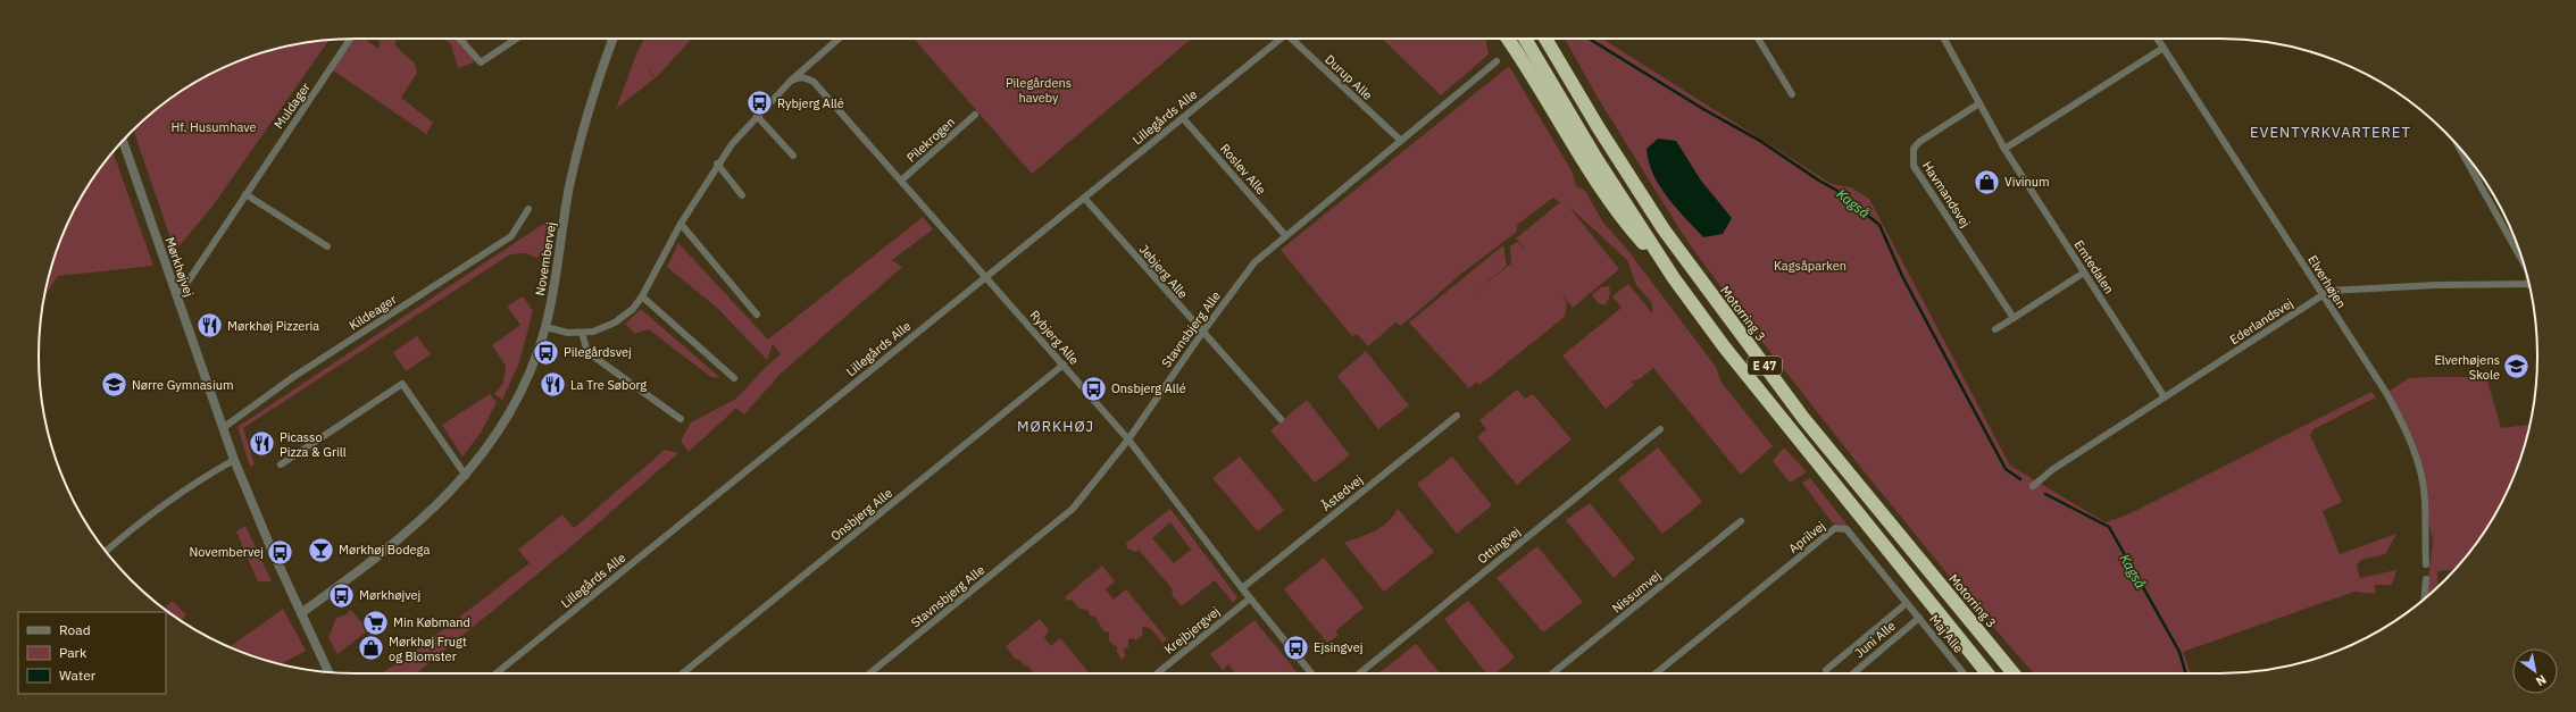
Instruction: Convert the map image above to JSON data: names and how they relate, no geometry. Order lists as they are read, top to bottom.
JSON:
{
  "streets": {
    "highway": ["Motorring 3", "E 47"],
    "street": [
      "Durup Alle",
      "Muldager",
      "Lillegårds Alle",
      "Pilekrogen",
      "Roslev Alle",
      "Havmandsvej",
      "Novembervej",
      "Mørkhøjvej",
      "Emtedalen",
      "Jebjerg Alle",
      "Elverhøjen",
      "Kildeager",
      "Ederlandsvej",
      "Stavnsbjerg Alle",
      "Rybjerg Alle",
      "Åstedvej",
      "Onsbjerg Alle",
      "Aprilvej",
      "Ottingvej",
      "Nissumvej",
      "Krejbjergvej",
      "Maj Alle",
      "Juni Alle"
    ]
  },
  "crossings": [
    ["Durup Alle", "Stavnsbjerg Alle"],
    ["Muldager", "Mørkhøjvej"],
    ["Lillegårds Alle", "Roslev Alle"],
    ["Lillegårds Alle", "Jebjerg Alle"],
    ["Lillegårds Alle", "Rybjerg Alle"],
    ["Pilekrogen", "Rybjerg Alle"],
    ["Roslev Alle", "Stavnsbjerg Alle"],
    ["Havmandsvej", "Emtedalen"],
    ["Novembervej", "Mørkhøjvej"],
    ["Mørkhøjvej", "Kildeager"],
    ["Emtedalen", "Ederlandsvej"],
    ["Jebjerg Alle", "Stavnsbjerg Alle"],
    ["Elverhøjen", "Ederlandsvej"],
    ["Stavnsbjerg Alle", "Rybjerg Alle"],
    ["Rybjerg Alle", "Åstedvej"],
    ["Rybjerg Alle", "Onsbjerg Alle"],
    ["Rybjerg Alle", "Krejbjergvej"],
    ["Aprilvej", "Maj Alle"],
    ["Maj Alle", "Juni Alle"]
  ],
  "districts": ["EVENTYRKVARTERET", "MØRKHØJ"],
  "water": ["Kagså"],
  "parks": ["Pilegårdens haveby", "Hf. Husumhave", "Kagsåparken"],
  "places": {
    "bus stop": [
      "Rybjerg Allé",
      "Pilegårdsvej",
      "Onsbjerg Allé",
      "Novembervej",
      "Mørkhøjvej",
      "Ejsingvej"
    ],
    "shop": ["Vivinum", "Mørkhøj Frugt og Blomster"],
    "restaurant": ["Mørkhøj Pizzeria", "La Tre Søborg", "Picasso Pizza & Grill"],
    "school or university": ["Elverhøjens Skole", "Nørre Gymnasium"],
    "bar": ["Mørkhøj Bodega"],
    "supermarket": ["Min Købmand"]
  },
  "legend": ["Road", "Park", "Water"],
  "north": "bottom right"
}
